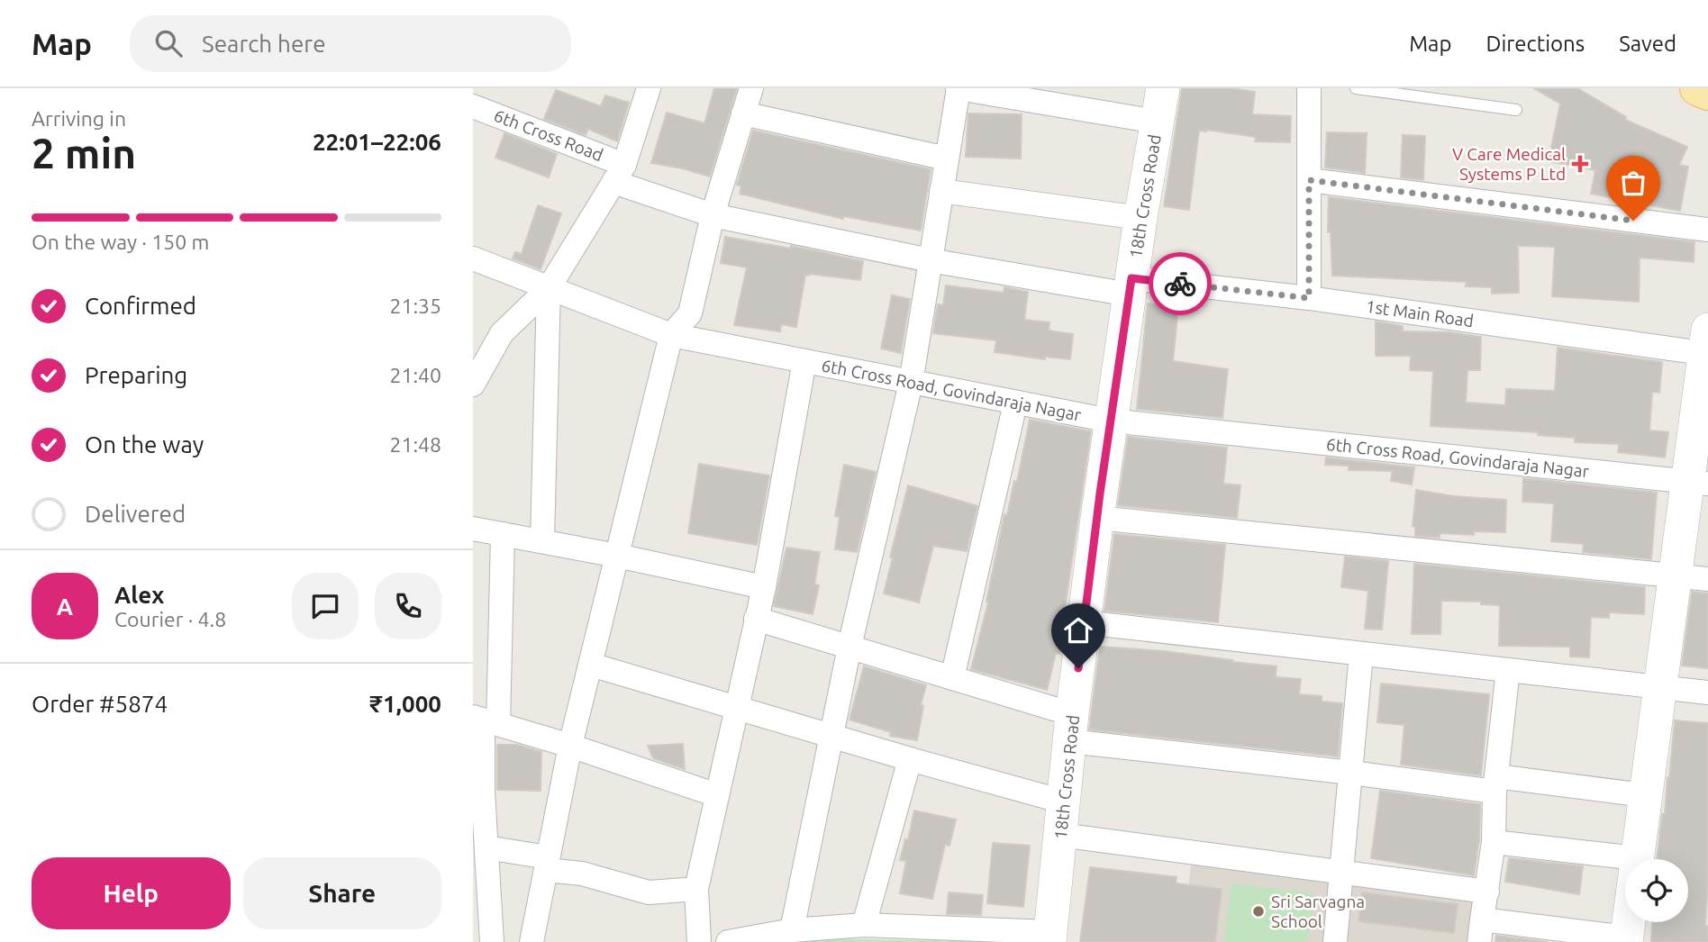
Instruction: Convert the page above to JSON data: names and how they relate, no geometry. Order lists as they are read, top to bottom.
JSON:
{
  "streets": {
    "street": [
      "6th Cross Road",
      "18th Cross Road",
      "1st Main Road",
      "6th Cross Road, Govindaraja Nagar"
    ]
  },
  "crossings": [
    ["6th Cross Road", "1st Main Road"],
    ["18th Cross Road", "1st Main Road"],
    ["18th Cross Road", "6th Cross Road, Govindaraja Nagar"]
  ],
  "places": {
    "health": ["V Care Medical Systems P Ltd"],
    "other": ["Sri Sarvagna School"]
  },
  "page": {
    "header": "Map",
    "search": "Search here",
    "nav": ["Map", "Directions", "Saved"],
    "heading": ["2 min", "Arriving in", "22:01–22:06"],
    "panel": [
      "Alex",
      "Courier · 4.8",
      "Order #5874",
      "₹1,000"
    ],
    "bar": "On the way · 150 m",
    "list": [
      ["Confirmed", "21:35"],
      ["Preparing", "21:40"],
      ["On the way", "21:48"],
      "Delivered"
    ],
    "round": "A",
    "buttons": ["Help", "Share"]
  }
}
